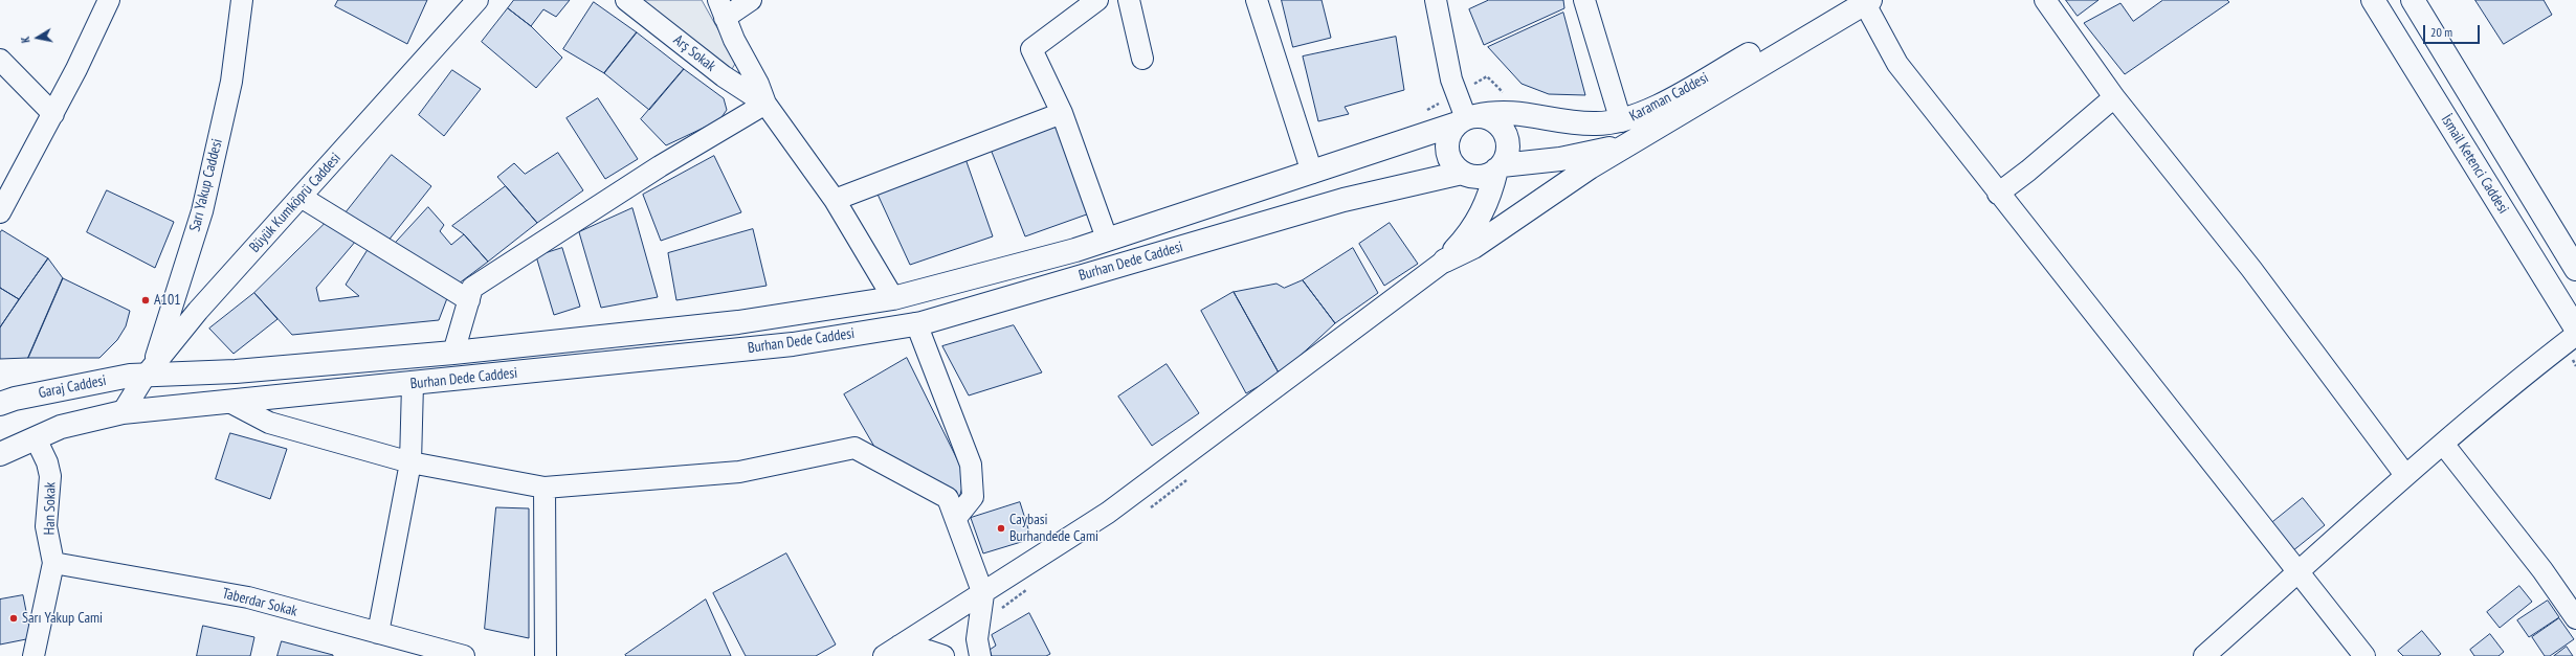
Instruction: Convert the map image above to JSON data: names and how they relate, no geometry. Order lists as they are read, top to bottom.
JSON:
{
  "streets": {
    "main road": [
      "Karaman Caddesi",
      "İsmail Ketenci Caddesi",
      "Burhan Dede Caddesi",
      "Garaj Caddesi"
    ],
    "street": [
      "Arş Sokak",
      "Sarı Yakup Caddesi",
      "Büyük Kumköprü Caddesi",
      "Han Sokak",
      "Taberdar Sokak"
    ]
  },
  "crossings": [
    ["Karaman Caddesi", "Burhan Dede Caddesi"],
    ["Sarı Yakup Caddesi", "Büyük Kumköprü Caddesi"],
    ["Sarı Yakup Caddesi", "Burhan Dede Caddesi"],
    ["Sarı Yakup Caddesi", "Garaj Caddesi"],
    ["Büyük Kumköprü Caddesi", "Burhan Dede Caddesi"],
    ["Büyük Kumköprü Caddesi", "Garaj Caddesi"],
    ["Burhan Dede Caddesi", "Garaj Caddesi"],
    ["Han Sokak", "Taberdar Sokak"]
  ],
  "places": ["A101", "Caybasi Burhandede Cami", "Sarı Yakup Cami"],
  "scale_bar": "20 m",
  "north": "left"
}
